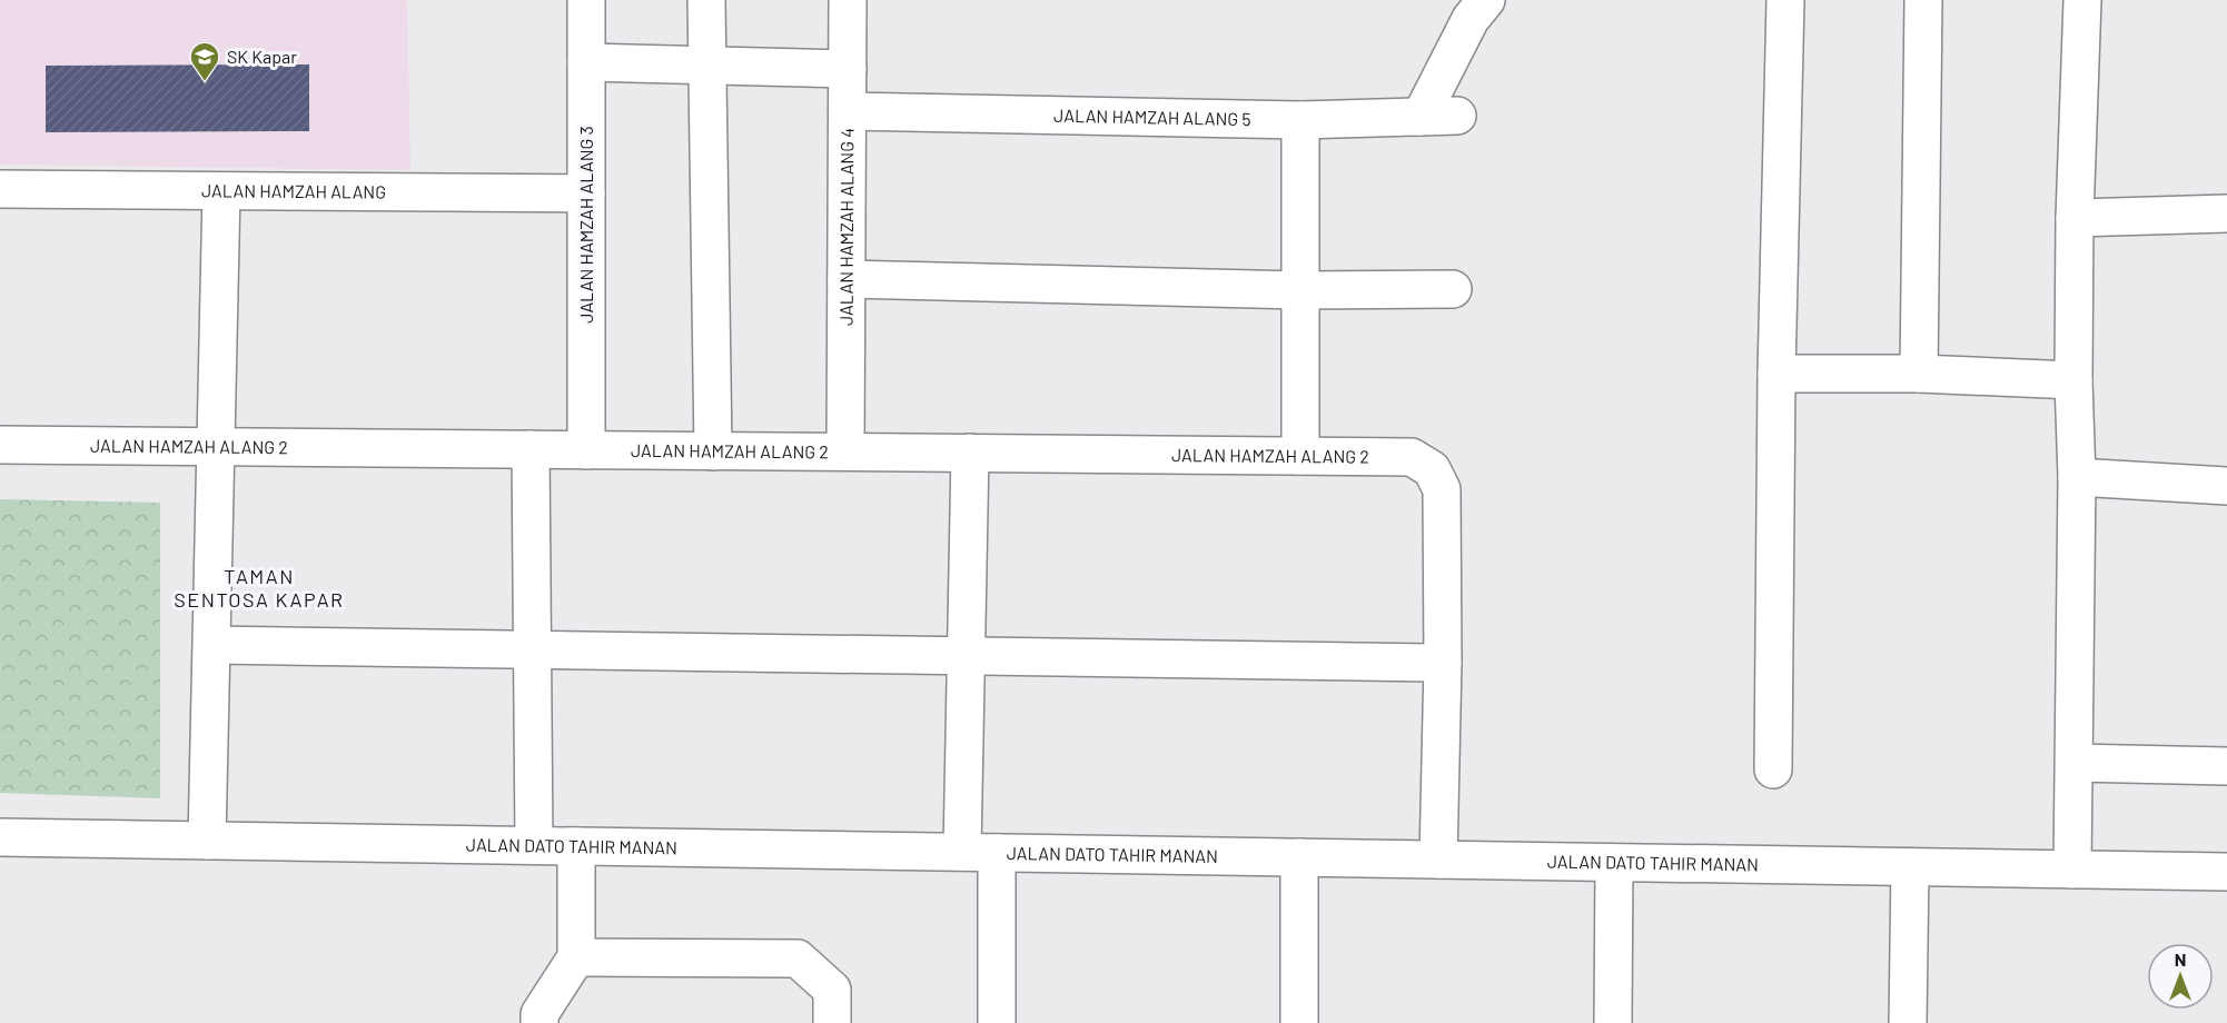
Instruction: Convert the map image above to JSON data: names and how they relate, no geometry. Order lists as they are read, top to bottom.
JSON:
{
  "streets": {
    "street": [
      "JALAN HAMZAH ALANG 5",
      "JALAN HAMZAH ALANG",
      "JALAN HAMZAH ALANG 3",
      "JALAN HAMZAH ALANG 4",
      "JALAN HAMZAH ALANG 2",
      "JALAN DATO TAHIR MANAN"
    ]
  },
  "crossings": [
    ["JALAN HAMZAH ALANG 5", "JALAN HAMZAH ALANG 4"],
    ["JALAN HAMZAH ALANG", "JALAN HAMZAH ALANG 3"],
    ["JALAN HAMZAH ALANG 3", "JALAN HAMZAH ALANG 2"],
    ["JALAN HAMZAH ALANG 4", "JALAN HAMZAH ALANG 2"]
  ],
  "districts": ["TAMAN SENTOSA KAPAR"],
  "places": {
    "school or university": ["SK Kapar"]
  },
  "north": "top"
}
